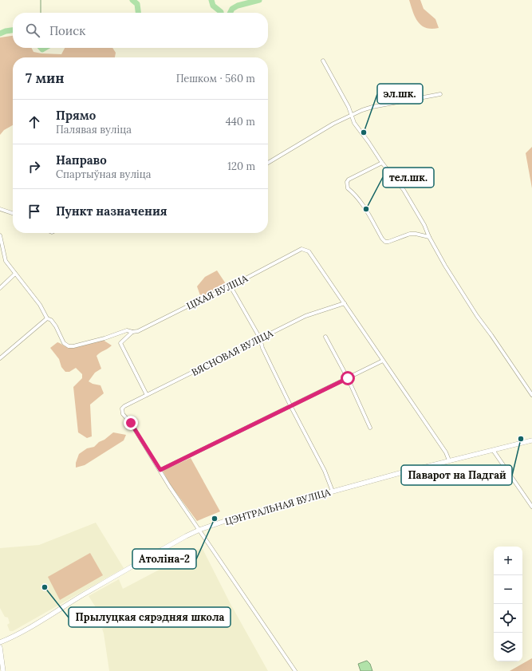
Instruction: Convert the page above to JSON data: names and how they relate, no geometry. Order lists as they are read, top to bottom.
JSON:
{
  "streets": {
    "street": ["ЦІХАЯ ВУЛІЦА", "ВЯСНОВАЯ ВУЛІЦА", "ЦЭНТРАЛЬНАЯ ВУЛІЦА"]
  },
  "crossings": [
    ["ЦІХАЯ ВУЛІЦА", "ВЯСНОВАЯ ВУЛІЦА"]
  ],
  "places": [
    "эл.шк.",
    "тел.шк.",
    "Паварот на Падгай",
    "Атоліна-2",
    "Прылуцкая сярэдняя школа"
  ],
  "page": {
    "search": "Поиск",
    "heading": ["7 мин", "Пешком · 560 m"],
    "list": [
      ["Прямо", "Палявая вуліца", "440 m"],
      ["Направо", "Спартыўная вуліца", "120 m"],
      "Пункт назначения"
    ],
    "map_buttons": ["+", "−"]
  }
}
